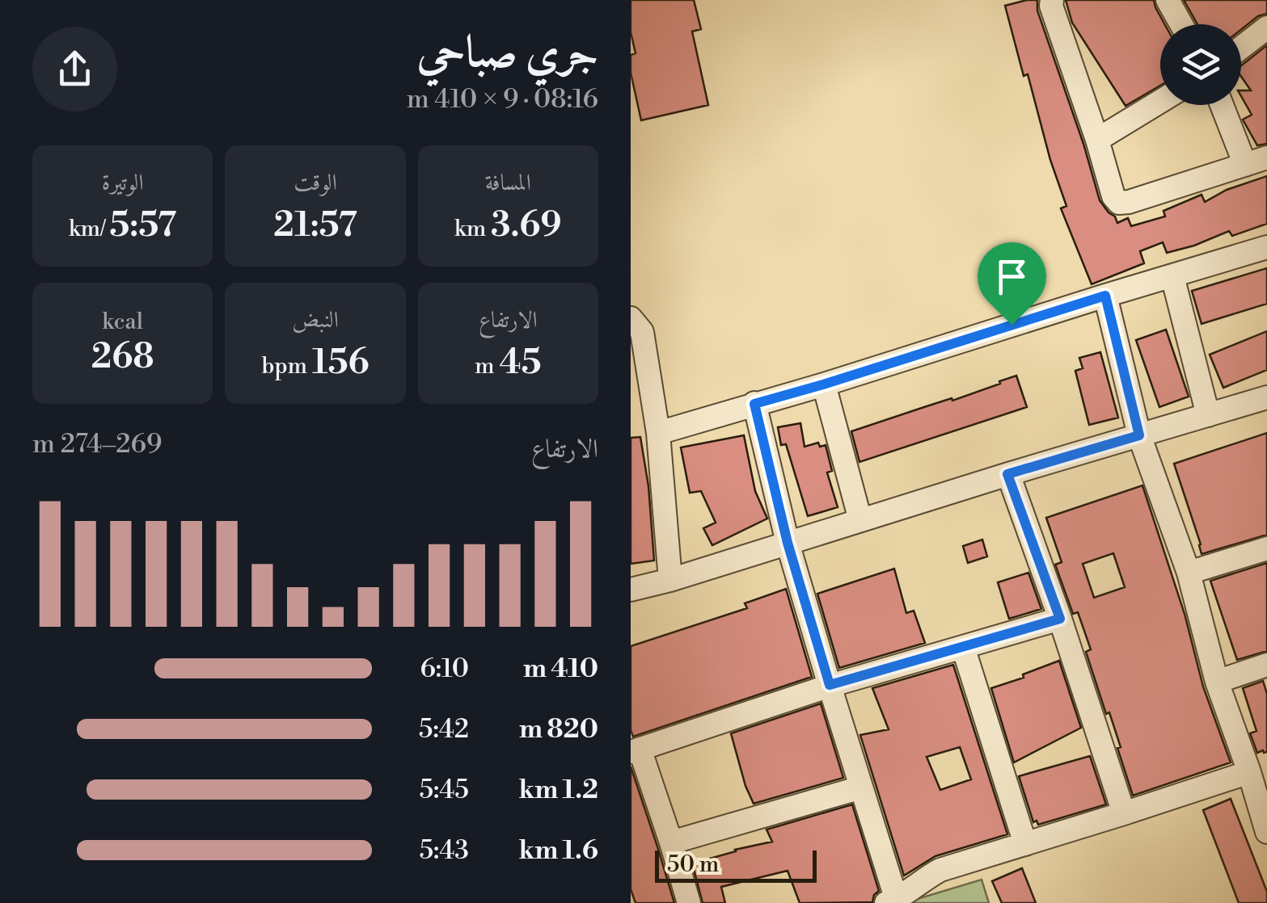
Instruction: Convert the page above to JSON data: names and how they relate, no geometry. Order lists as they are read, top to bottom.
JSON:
{
  "scale_bar": "50 m",
  "page": {
    "heading": ["جري صباحي", "08:16 · 9 × 410 m"],
    "stats": [
      ["المسافة", "3.69 km"],
      ["الوقت", "21:57"],
      ["الوتيرة", "5:57 /km"],
      ["الارتفاع", "45 m"],
      ["النبض", "156 bpm"],
      ["kcal", "268"]
    ],
    "chart": ["الارتفاع", "269–274 m"],
    "list": [
      {
        "name": "410 m",
        "note": "6:10"
      },
      {
        "name": "820 m",
        "note": "5:42"
      },
      {
        "name": "1.2 km",
        "note": "5:45"
      },
      {
        "name": "1.6 km",
        "note": "5:43"
      }
    ],
    "scale": "50 m"
  }
}
